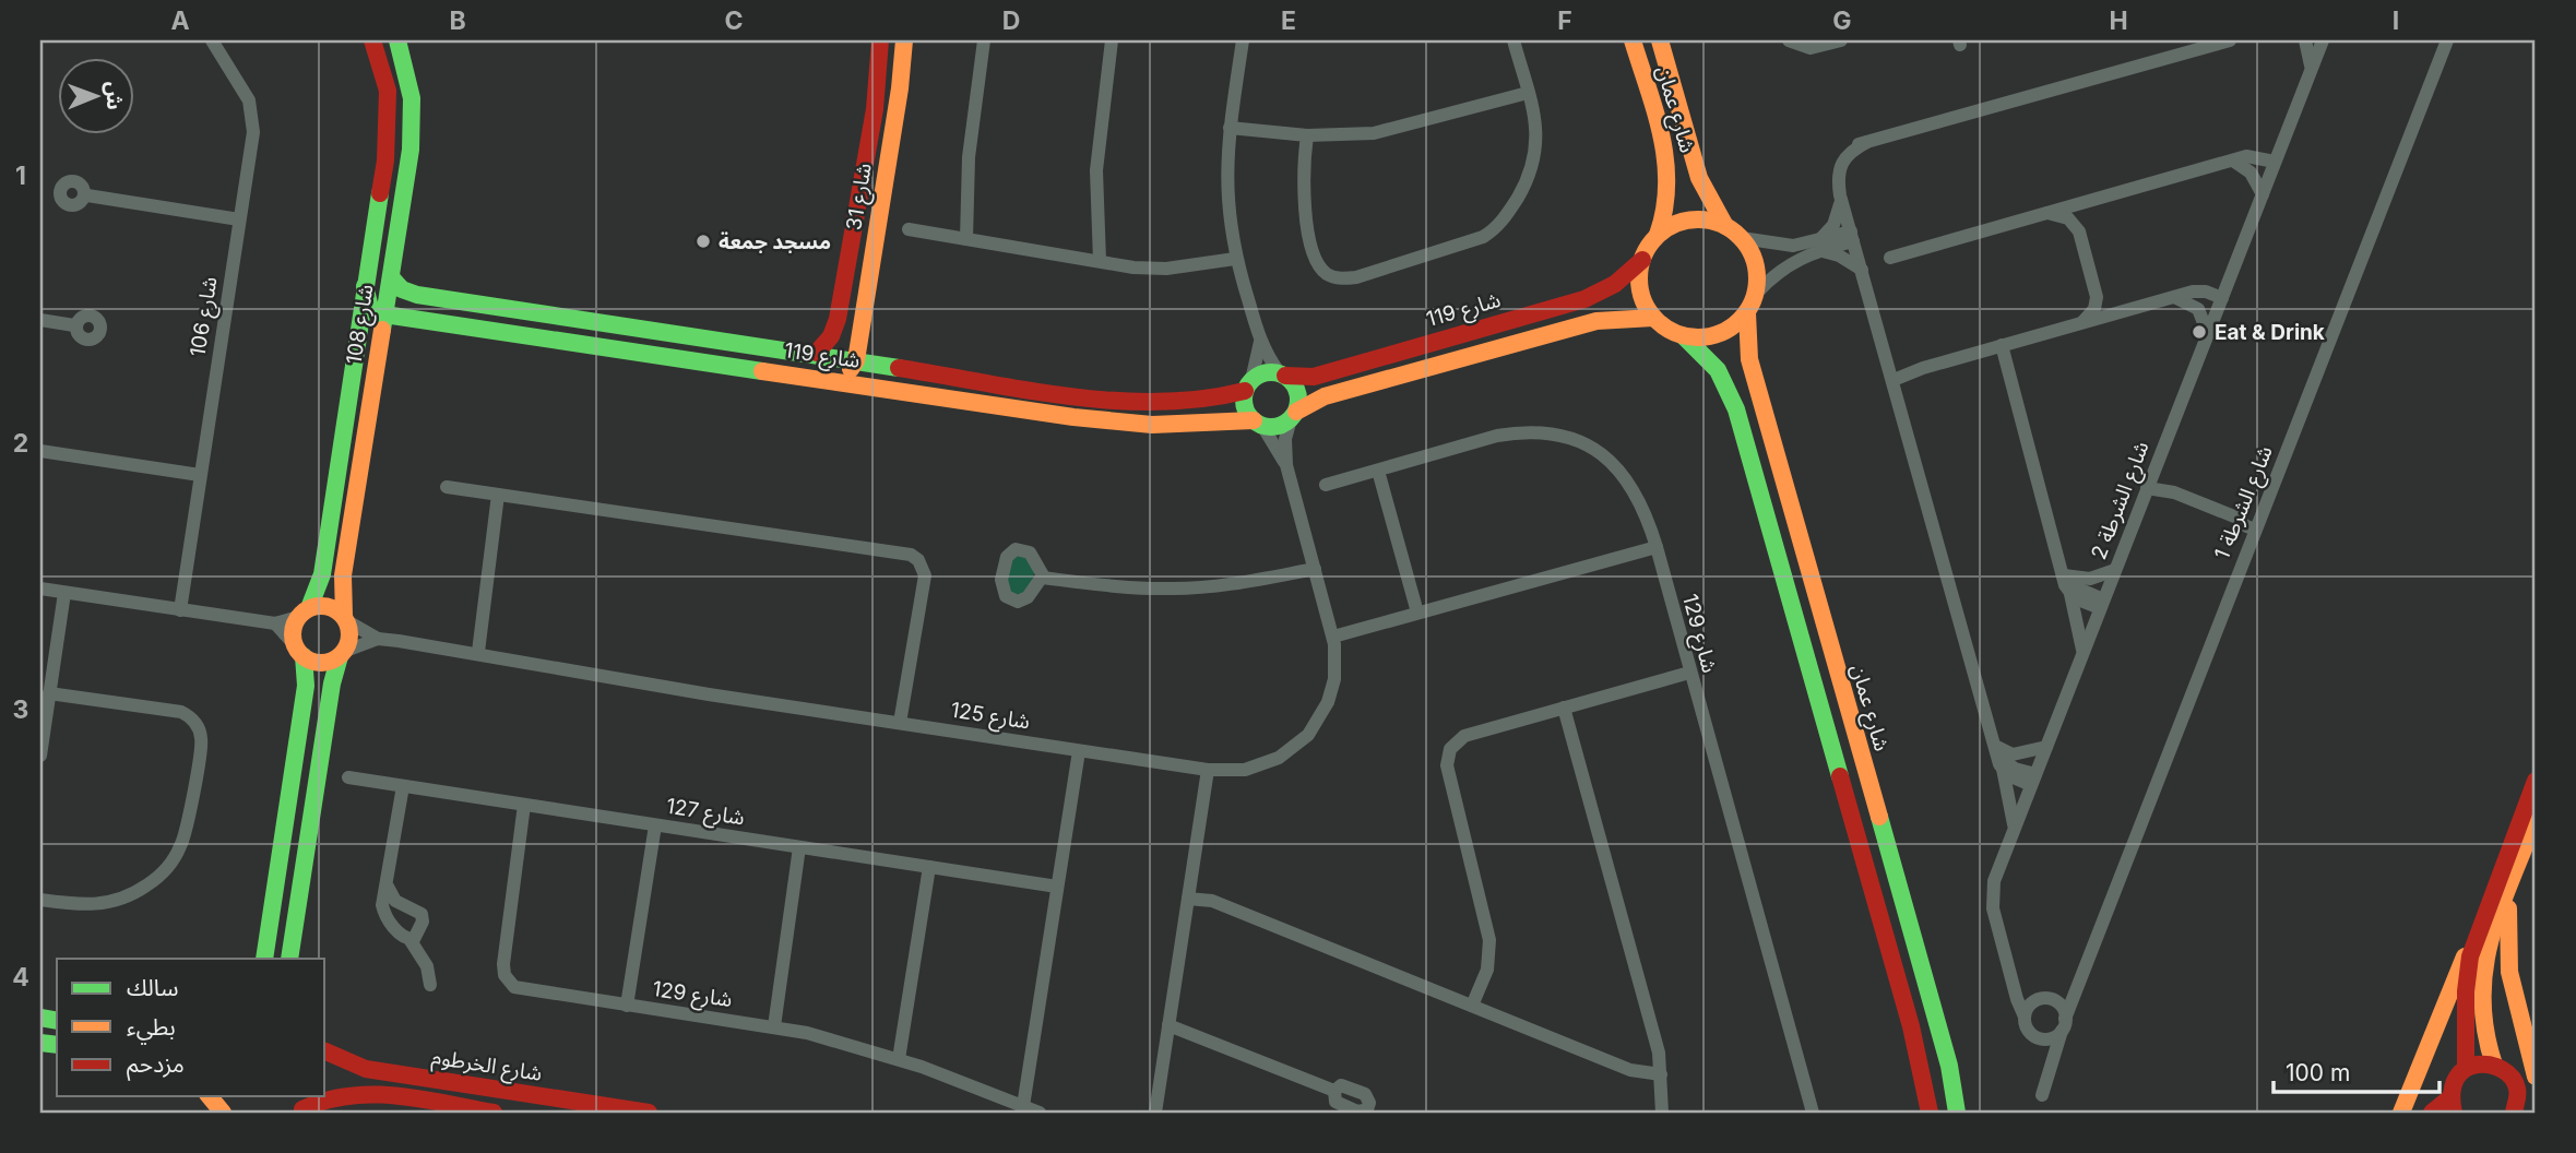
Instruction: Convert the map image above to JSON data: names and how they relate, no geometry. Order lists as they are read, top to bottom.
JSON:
{
  "streets": {
    "street": [
      "شارع عمان",
      "شارع 31",
      "شارع 119",
      "شارع 106",
      "شارع 108",
      "شارع الشرطة 2",
      "شارع الشرطة 1",
      "شارع 129",
      "شارع 125",
      "شارع 127",
      "شارع الخرطوم"
    ]
  },
  "crossings": [
    ["شارع عمان", "شارع 119"],
    ["شارع 31", "شارع 119"],
    ["شارع 119", "شارع 108"],
    ["شارع 119", "شارع 125"],
    ["شارع 108", "شارع 125"],
    ["شارع الشرطة 2", "شارع الشرطة 1"],
    ["شارع 129", "شارع 127"]
  ],
  "places": ["مسجد جمعة", "Eat & Drink"],
  "legend": ["سالك", "بطيء", "مزدحم"],
  "scale_bar": "100 m",
  "north": "right",
  "grid": {
    "columns": [
      "A",
      "B",
      "C",
      "D",
      "E",
      "F",
      "G",
      "H",
      "I"
    ],
    "rows": [
      "1",
      "2",
      "3",
      "4"
    ]
  }
}
